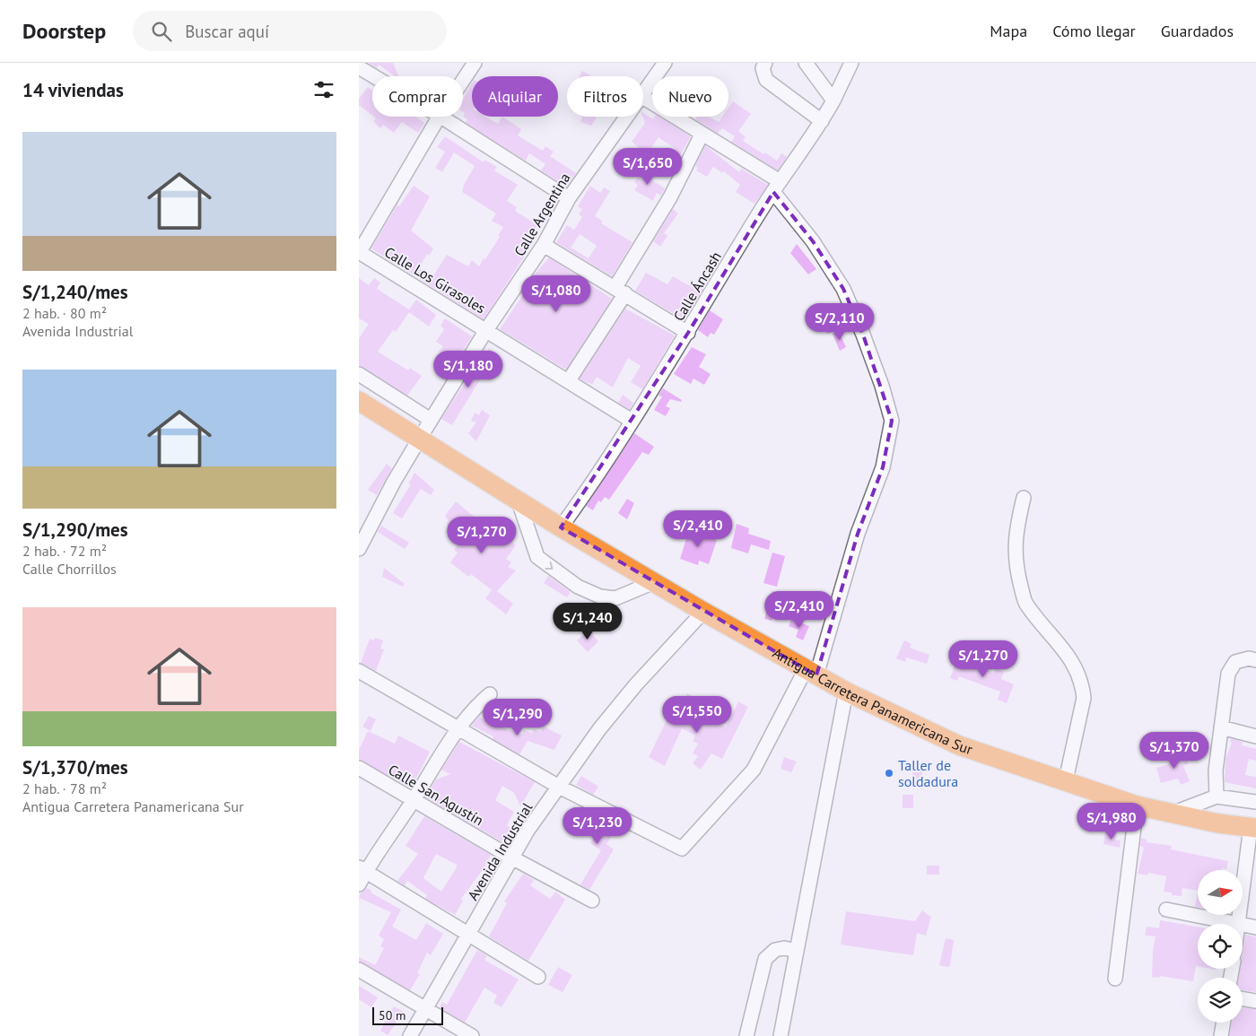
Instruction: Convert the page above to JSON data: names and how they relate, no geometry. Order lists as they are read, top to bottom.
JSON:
{
  "streets": {
    "highway": ["Antigua Carretera Panamericana Sur"],
    "street": [
      "Calle Argentina",
      "Calle Los Girasoles",
      "Calle Áncash",
      "Calle San Agustín",
      "Avenida Industrial"
    ]
  },
  "crossings": [
    ["Calle Argentina", "Calle Los Girasoles"],
    ["Calle Argentina", "Antigua Carretera Panamericana Sur"],
    ["Calle Los Girasoles", "Calle Áncash"],
    ["Calle Áncash", "Antigua Carretera Panamericana Sur"],
    ["Antigua Carretera Panamericana Sur", "Avenida Industrial"],
    ["Calle San Agustín", "Avenida Industrial"]
  ],
  "places": ["Taller de soldadura"],
  "scale_bar": "50 m",
  "north": "right",
  "page": {
    "header": "Doorstep",
    "search": "Buscar aquí",
    "nav": ["Mapa", "Cómo llegar", "Guardados"],
    "heading": "14 viviendas",
    "chip": [
      "Comprar",
      "Alquilar",
      "Filtros",
      "Nuevo"
    ],
    "list": [
      {
        "name": "S/1,240/mes",
        "note": "2 hab. · 80 m² · Avenida Industrial"
      },
      {
        "name": "S/1,290/mes",
        "note": "2 hab. · 72 m² · Calle Chorrillos"
      },
      {
        "name": "S/1,370/mes",
        "note": "2 hab. · 78 m² · Antigua Carretera Panamericana Sur"
      }
    ],
    "price": [
      "S/1,650",
      "S/1,080",
      "S/2,110",
      "S/1,180",
      "S/2,410",
      "S/1,270",
      "S/2,410",
      "S/1,240",
      "S/1,270",
      "S/1,550",
      "S/1,290",
      "S/1,370",
      "S/1,980",
      "S/1,230"
    ],
    "scale": "50 m"
  }
}
